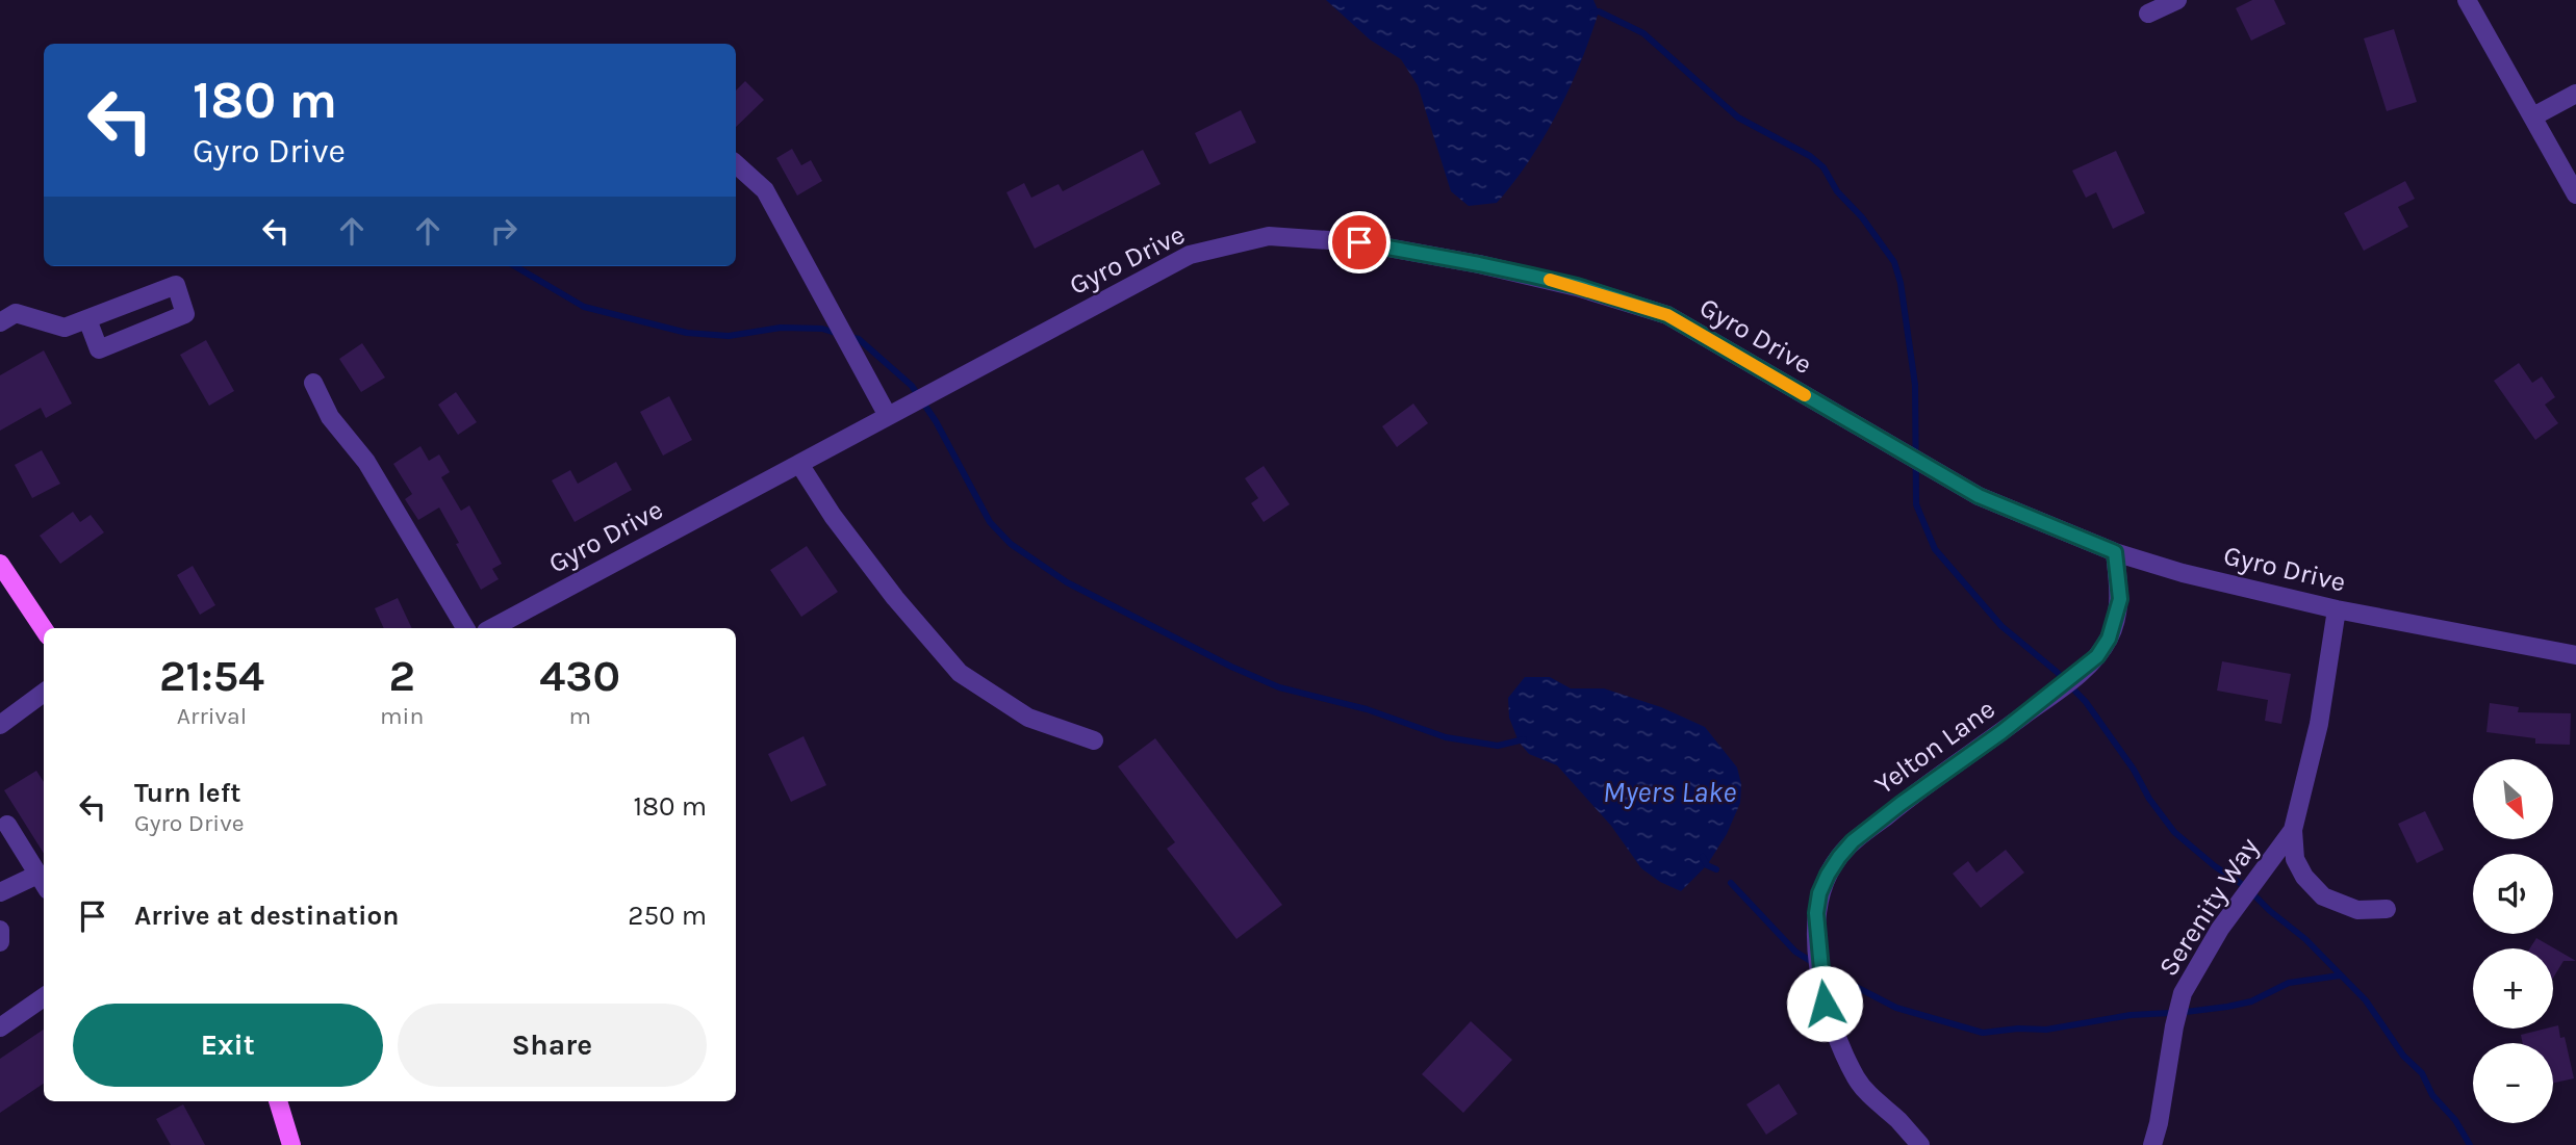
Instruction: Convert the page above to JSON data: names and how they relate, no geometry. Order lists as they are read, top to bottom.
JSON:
{
  "streets": {
    "street": ["Gyro Drive", "Yelton Lane", "Serenity Way"]
  },
  "crossings": [
    ["Gyro Drive", "Yelton Lane"],
    ["Gyro Drive", "Serenity Way"]
  ],
  "water": ["Myers Lake"],
  "north": "bottom right",
  "page": {
    "turn": ["180 m", "Gyro Drive"],
    "eta": [
      "21:54",
      "Arrival",
      "2",
      "min",
      "430",
      "m"
    ],
    "list": [
      {
        "name": "Turn left",
        "note": "Gyro Drive",
        "value": "180 m"
      },
      {
        "name": "Arrive at destination",
        "value": "250 m"
      }
    ],
    "map_buttons": ["+", "−"],
    "buttons": ["Exit", "Share"]
  }
}
